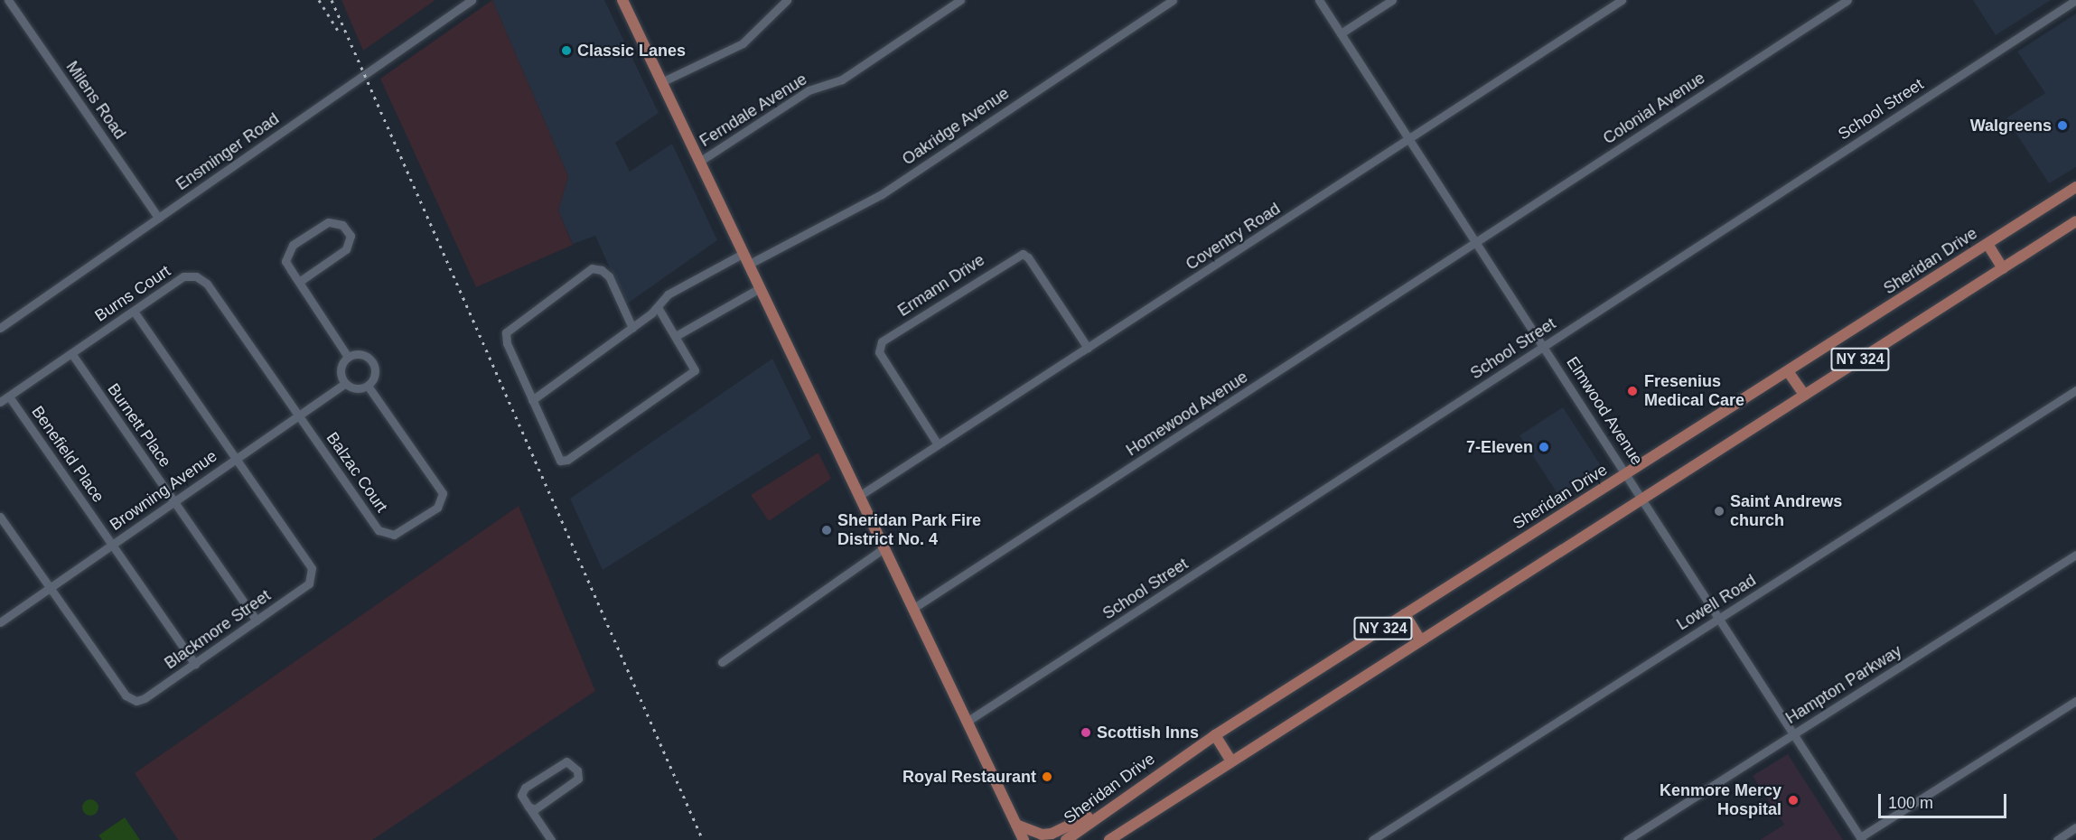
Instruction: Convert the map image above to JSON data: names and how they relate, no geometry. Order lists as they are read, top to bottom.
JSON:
{
  "streets": {
    "main road": ["Sheridan Drive", "NY 324"],
    "street": [
      "Milens Road",
      "Colonial Avenue",
      "School Street",
      "Ferndale Avenue",
      "Oakridge Avenue",
      "Ensminger Road",
      "Coventry Road",
      "Ermann Drive",
      "Burns Court",
      "Elmwood Avenue",
      "Homewood Avenue",
      "Burnett Place",
      "Benefield Place",
      "Balzac Court",
      "Browning Avenue",
      "Lowell Road",
      "Blackmore Street",
      "Hampton Parkway"
    ]
  },
  "crossings": [
    ["Milens Road", "Ensminger Road"],
    ["Colonial Avenue", "Elmwood Avenue"],
    ["Colonial Avenue", "Homewood Avenue"],
    ["School Street", "Elmwood Avenue"],
    ["Coventry Road", "Ermann Drive"],
    ["Coventry Road", "Elmwood Avenue"],
    ["Sheridan Drive", "Elmwood Avenue"],
    ["Burns Court", "Burnett Place"],
    ["Burns Court", "Benefield Place"],
    ["Burns Court", "Balzac Court"],
    ["Burns Court", "Browning Avenue"],
    ["NY 324", "Elmwood Avenue"],
    ["Elmwood Avenue", "Homewood Avenue"],
    ["Elmwood Avenue", "Lowell Road"],
    ["Elmwood Avenue", "Hampton Parkway"],
    ["Burnett Place", "Browning Avenue"],
    ["Burnett Place", "Blackmore Street"],
    ["Benefield Place", "Browning Avenue"],
    ["Benefield Place", "Blackmore Street"],
    ["Balzac Court", "Browning Avenue"],
    ["Browning Avenue", "Blackmore Street"]
  ],
  "places": [
    "Classic Lanes",
    "Walgreens",
    "Fresenius Medical Care",
    "7-Eleven",
    "Saint Andrews church",
    "Sheridan Park Fire District No. 4",
    "Scottish Inns",
    "Royal Restaurant",
    "Kenmore Mercy Hospital"
  ],
  "scale_bar": "100 m"
}
